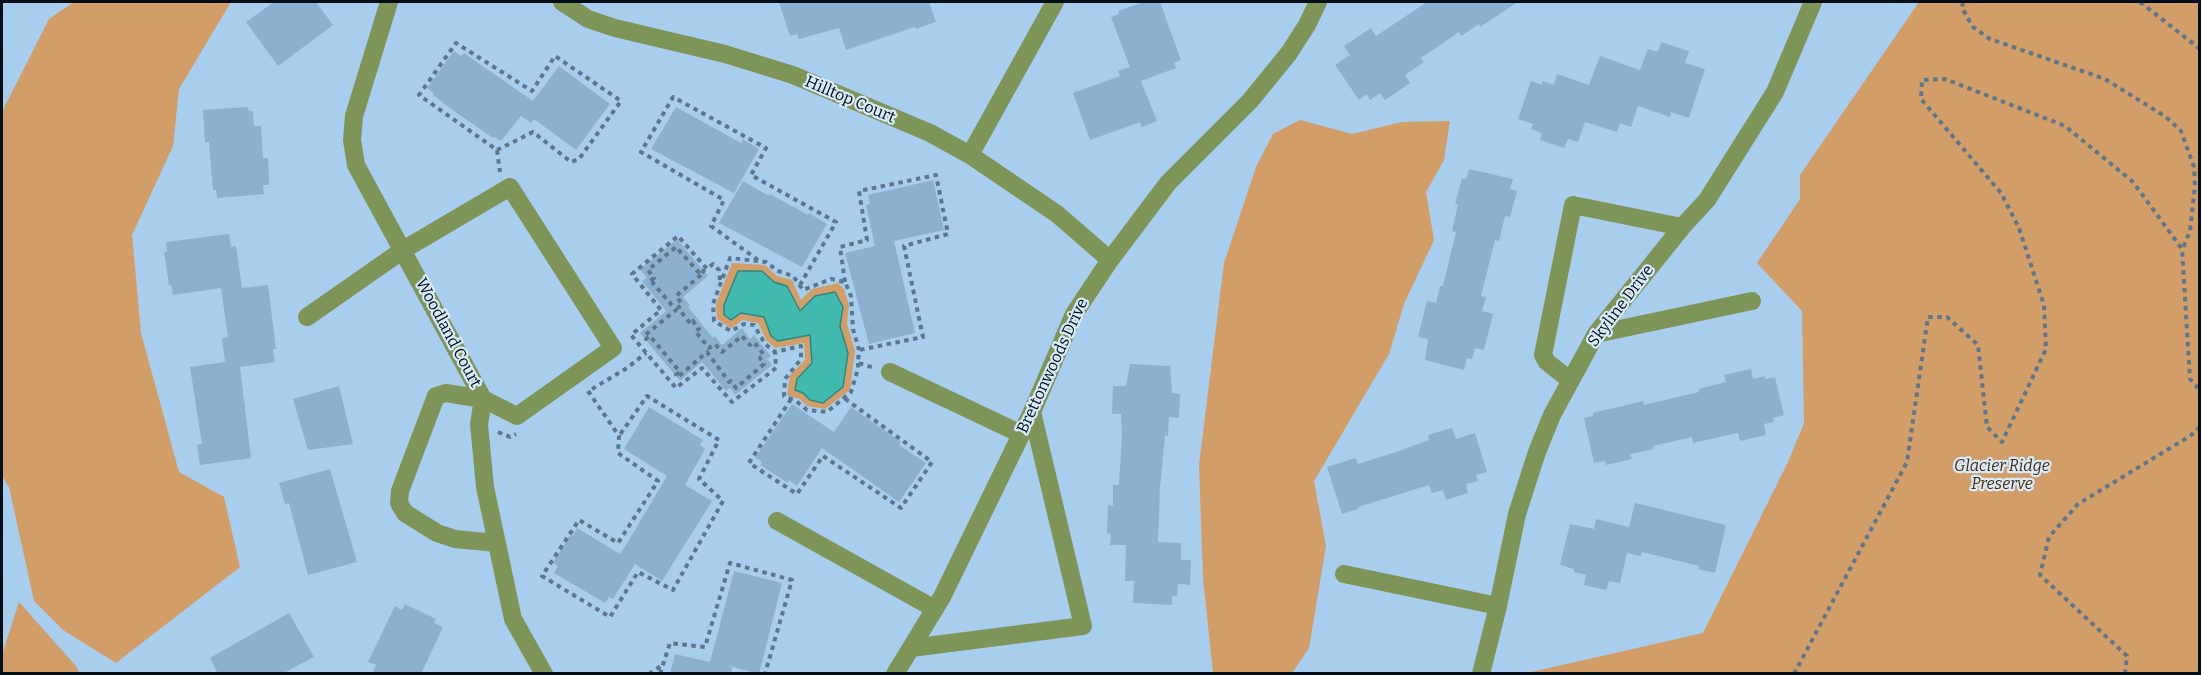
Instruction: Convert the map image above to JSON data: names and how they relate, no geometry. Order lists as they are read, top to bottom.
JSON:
{
  "streets": {
    "street": [
      "Hilltop Court",
      "Skyline Drive",
      "Woodland Court",
      "Brettonwoods Drive"
    ]
  },
  "crossings": [
    ["Hilltop Court", "Brettonwoods Drive"]
  ],
  "parks": ["Glacier Ridge Preserve"]
}
